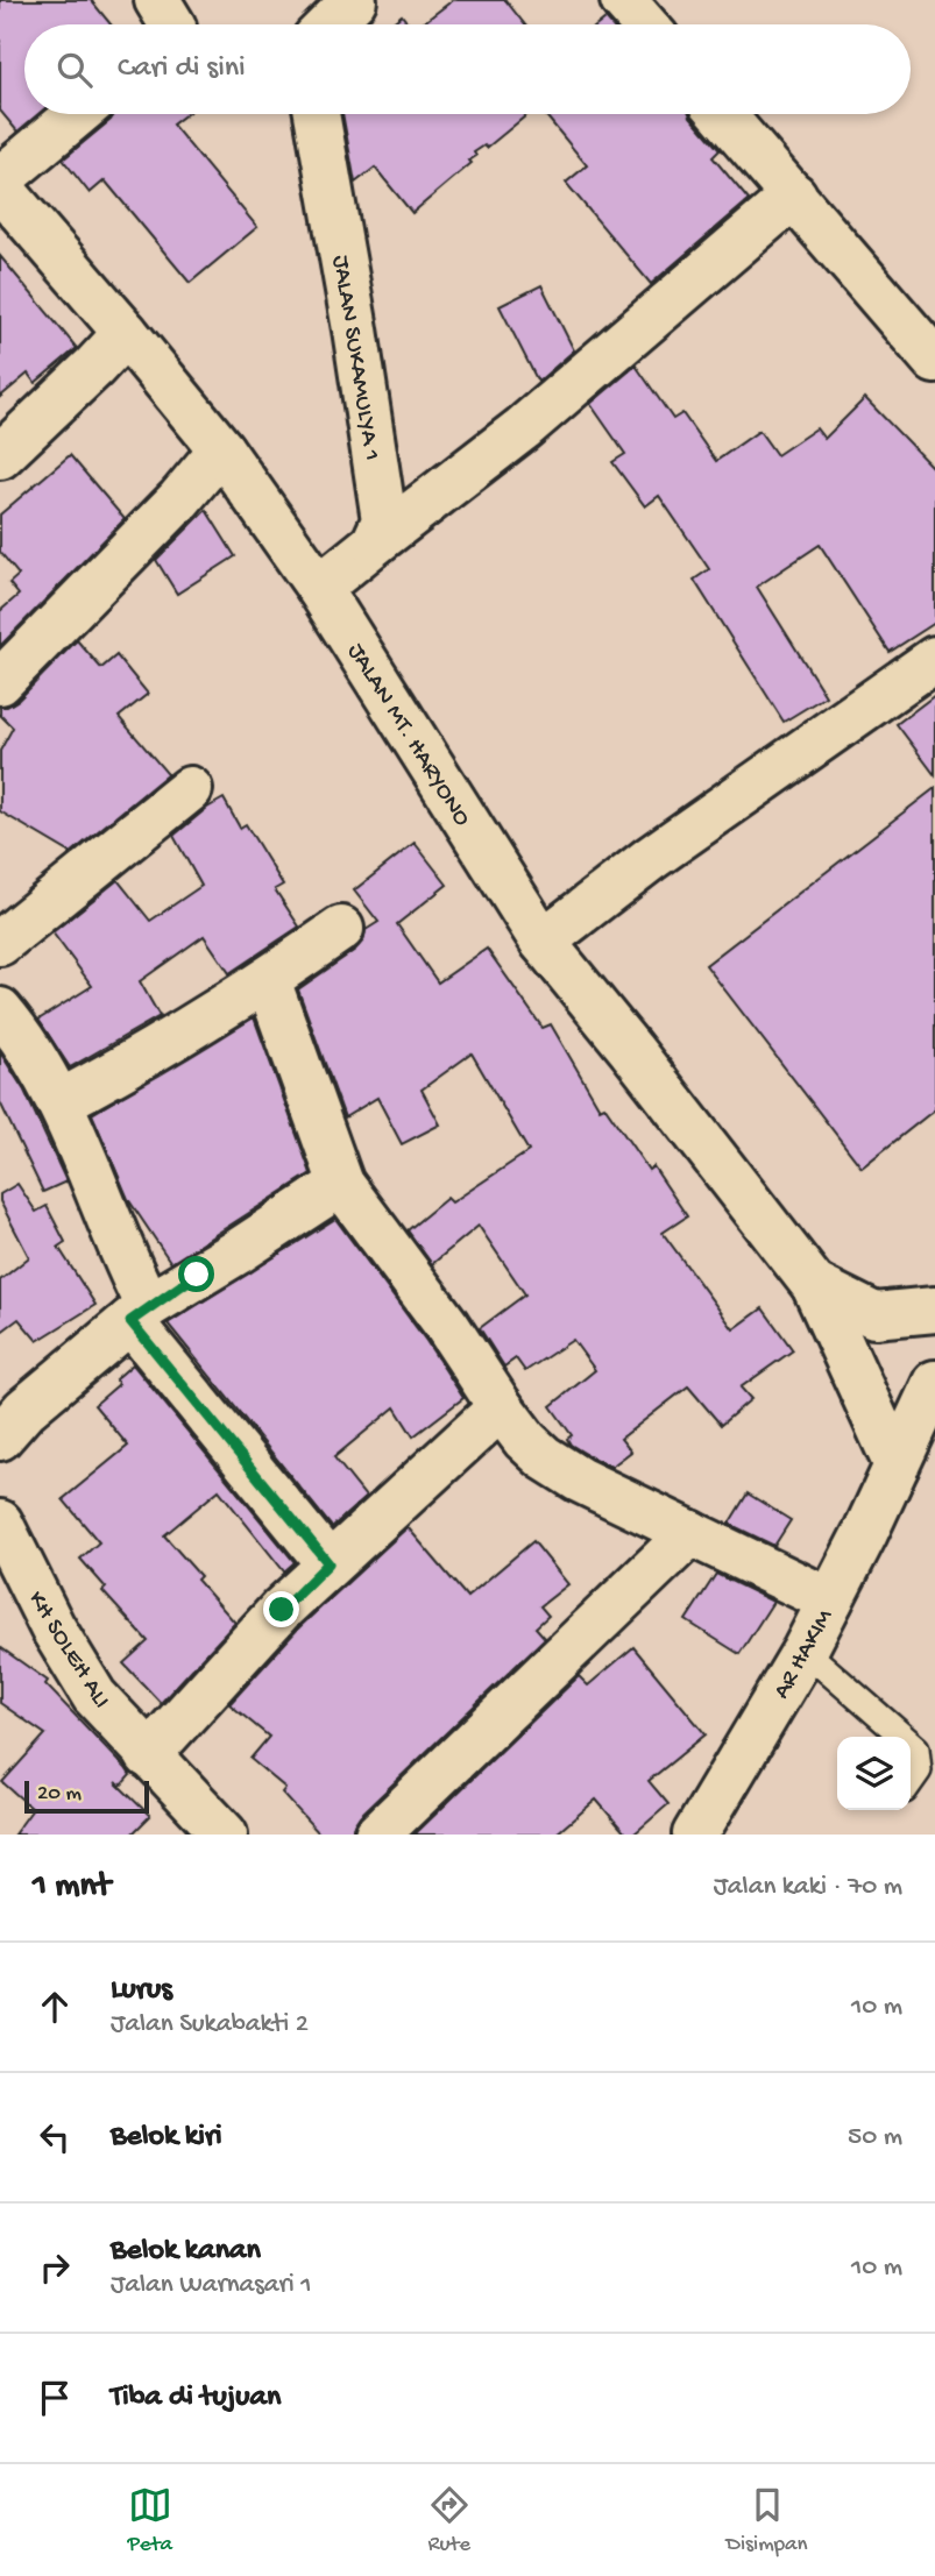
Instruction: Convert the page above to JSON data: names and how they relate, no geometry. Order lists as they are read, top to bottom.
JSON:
{
  "streets": {
    "street": [
      "JALAN SUKAMULYA 1",
      "JALAN MT. HARYONO",
      "KH SOLEH ALI",
      "AR HAKIM"
    ]
  },
  "crossings": [
    ["JALAN MT. HARYONO", "AR HAKIM"]
  ],
  "scale_bar": "20 m",
  "page": {
    "search": "Cari di sini",
    "scale": "20 m",
    "heading": ["1 mnt", "Jalan kaki · 70 m"],
    "list": [
      ["Lurus", "Jalan Sukabakti 2", "10 m"],
      ["Belok kiri", "50 m"],
      ["Belok kanan", "Jalan Warnasari 1", "10 m"],
      "Tiba di tujuan"
    ],
    "nav": ["Peta", "Rute", "Disimpan"]
  }
}
